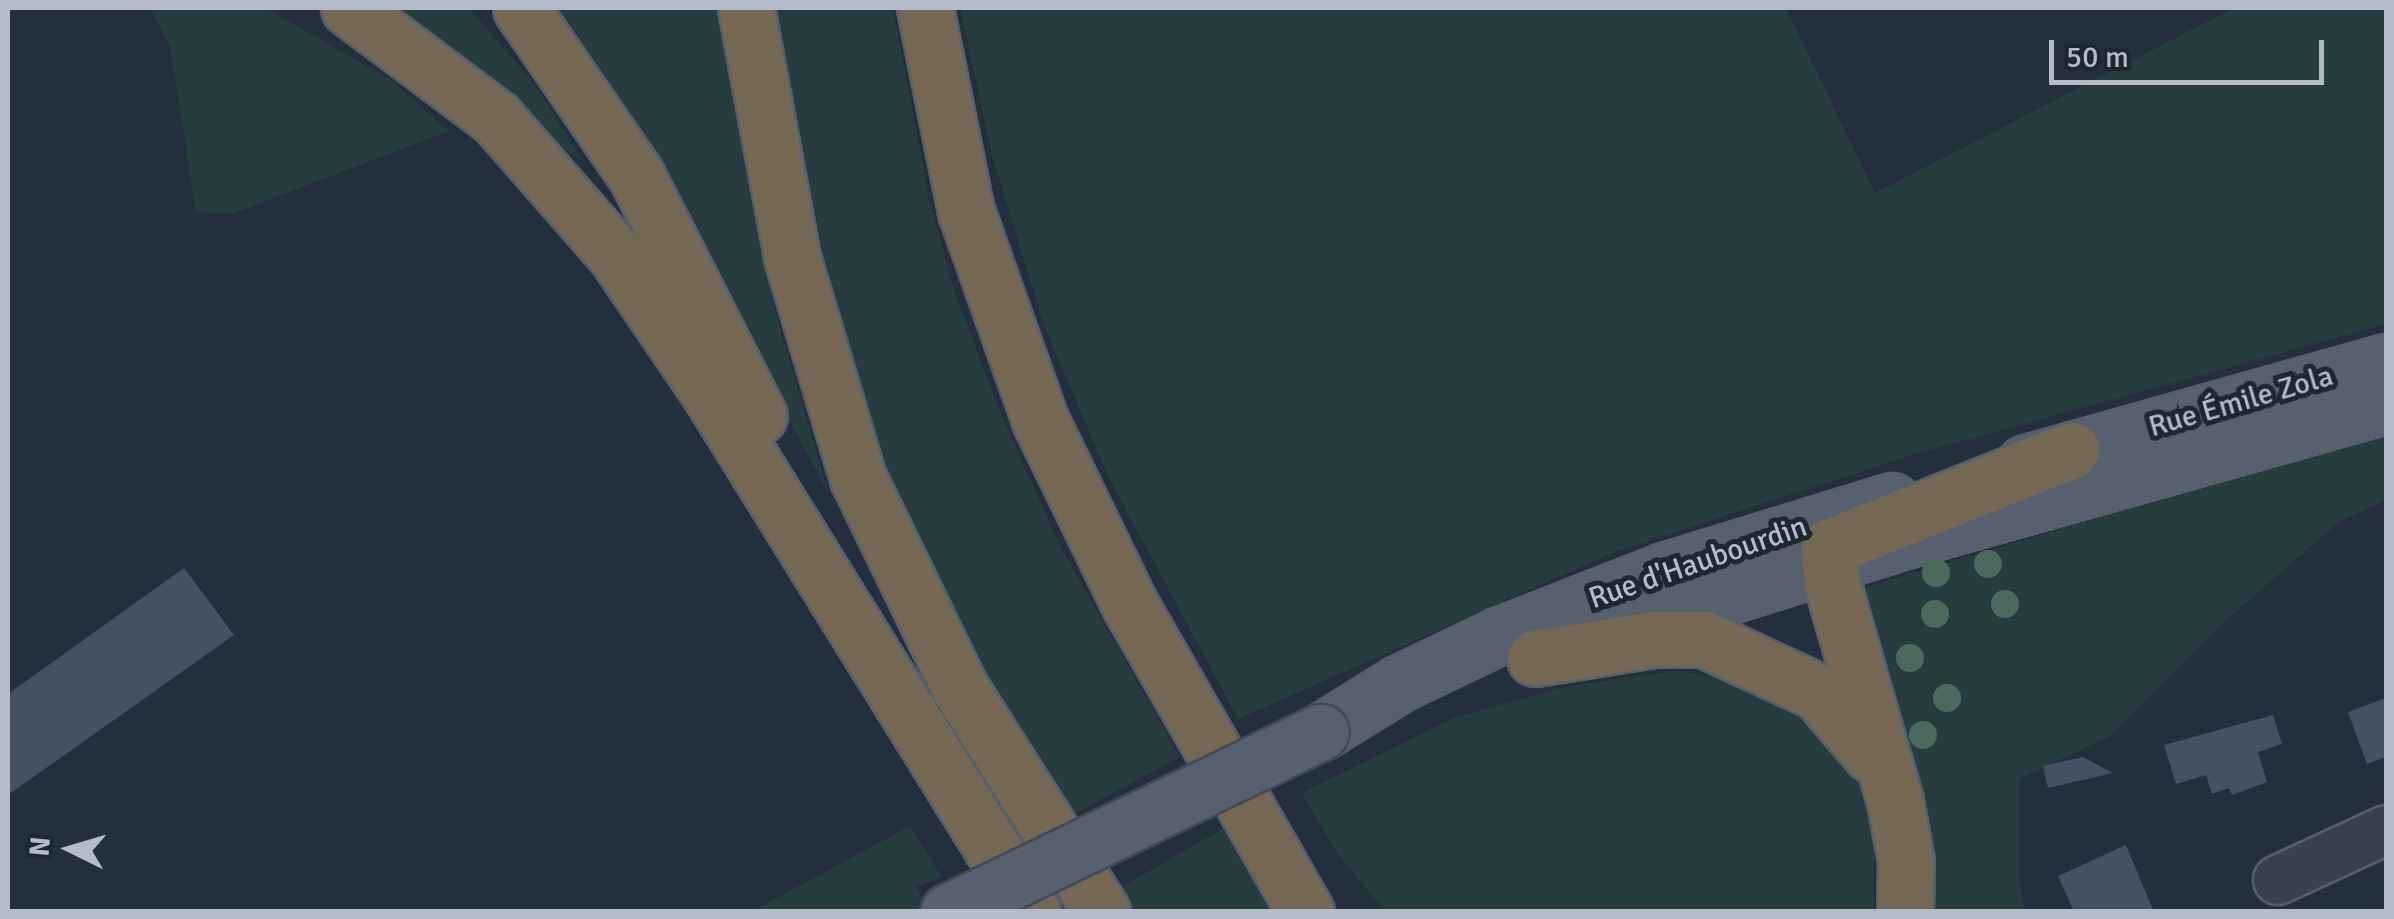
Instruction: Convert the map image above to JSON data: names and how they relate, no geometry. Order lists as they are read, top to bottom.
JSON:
{
  "streets": {
    "main road": ["Rue Émile Zola", "Rue d'Haubourdin"]
  },
  "crossings": [
    ["Rue Émile Zola", "Rue d'Haubourdin"]
  ],
  "scale_bar": "50 m",
  "north": "left"
}
